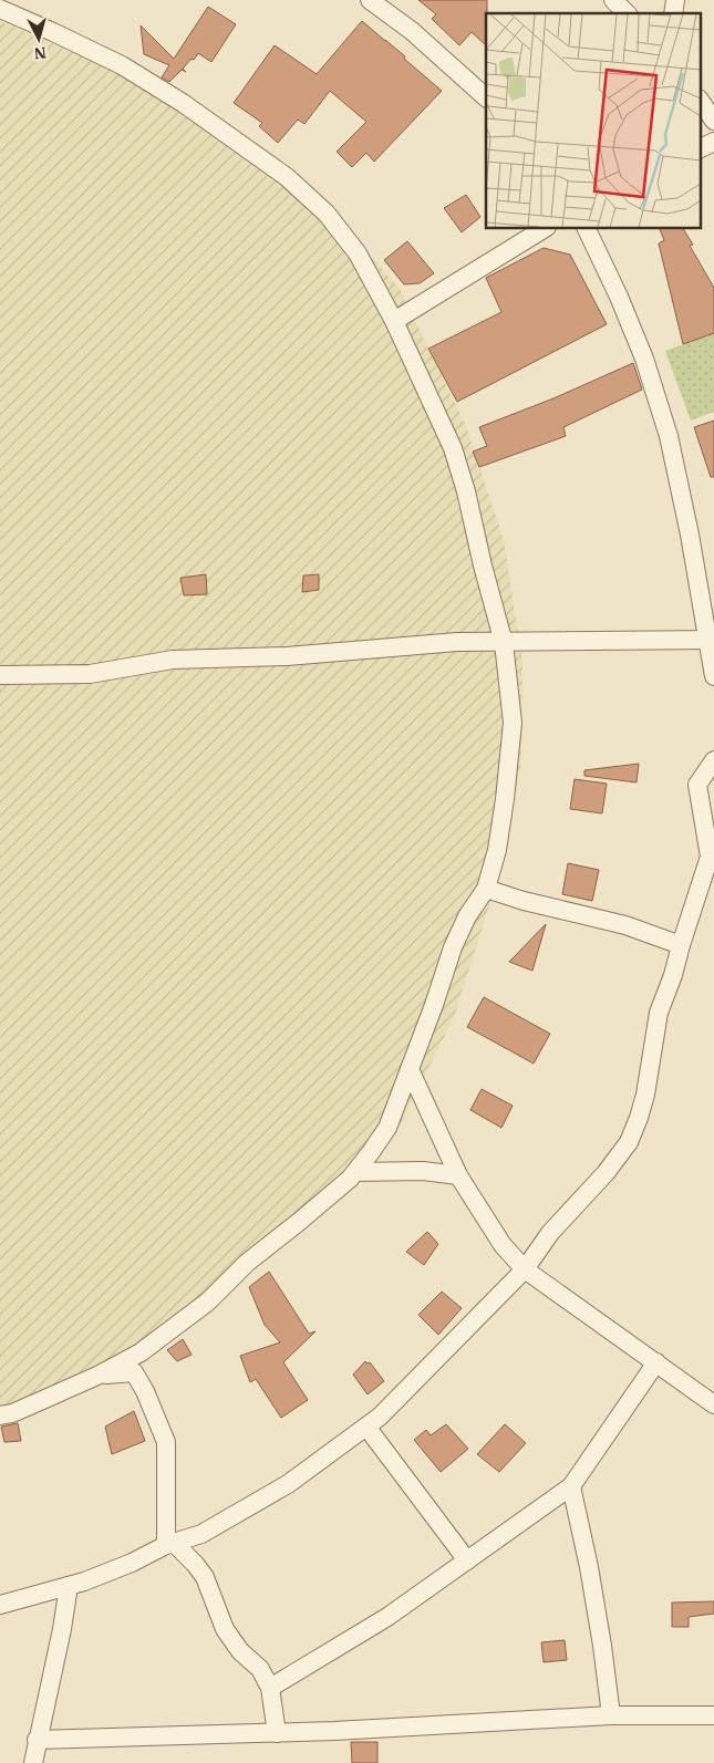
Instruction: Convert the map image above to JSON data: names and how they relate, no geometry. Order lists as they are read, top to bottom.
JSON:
{
  "north": "bottom"
}
